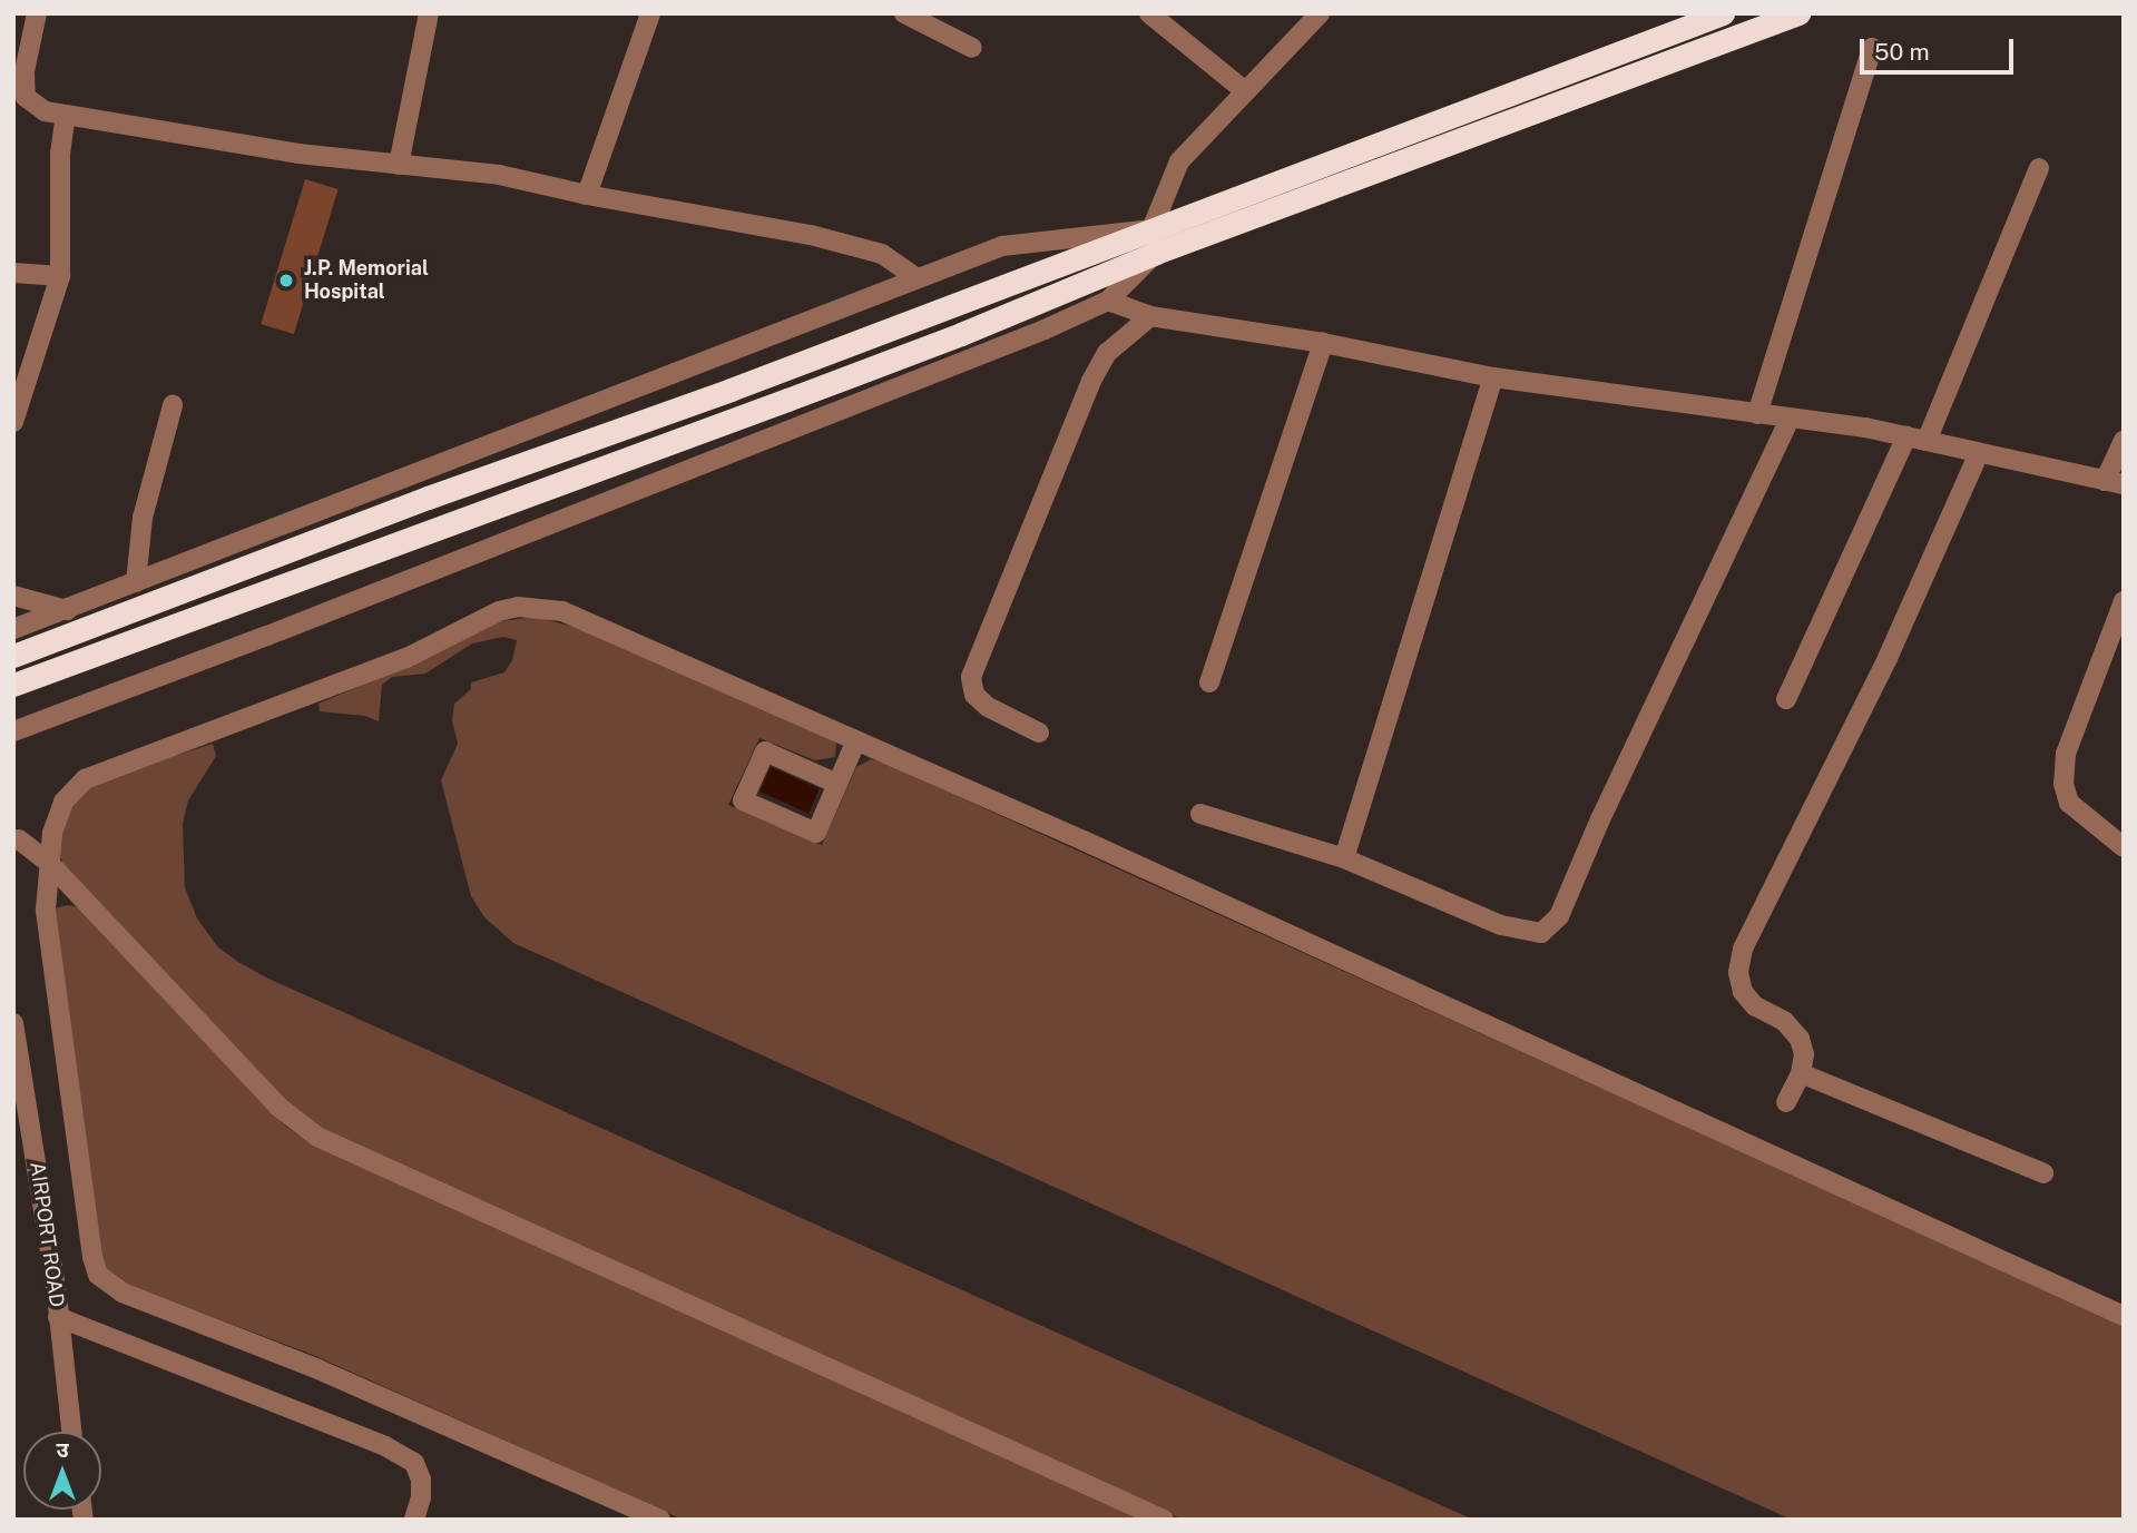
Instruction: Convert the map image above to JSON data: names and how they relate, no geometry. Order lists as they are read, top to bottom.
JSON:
{
  "streets": {
    "street": ["AIRPORT ROAD"]
  },
  "places": ["J.P. Memorial Hospital"],
  "scale_bar": "50 m",
  "north": "top"
}
